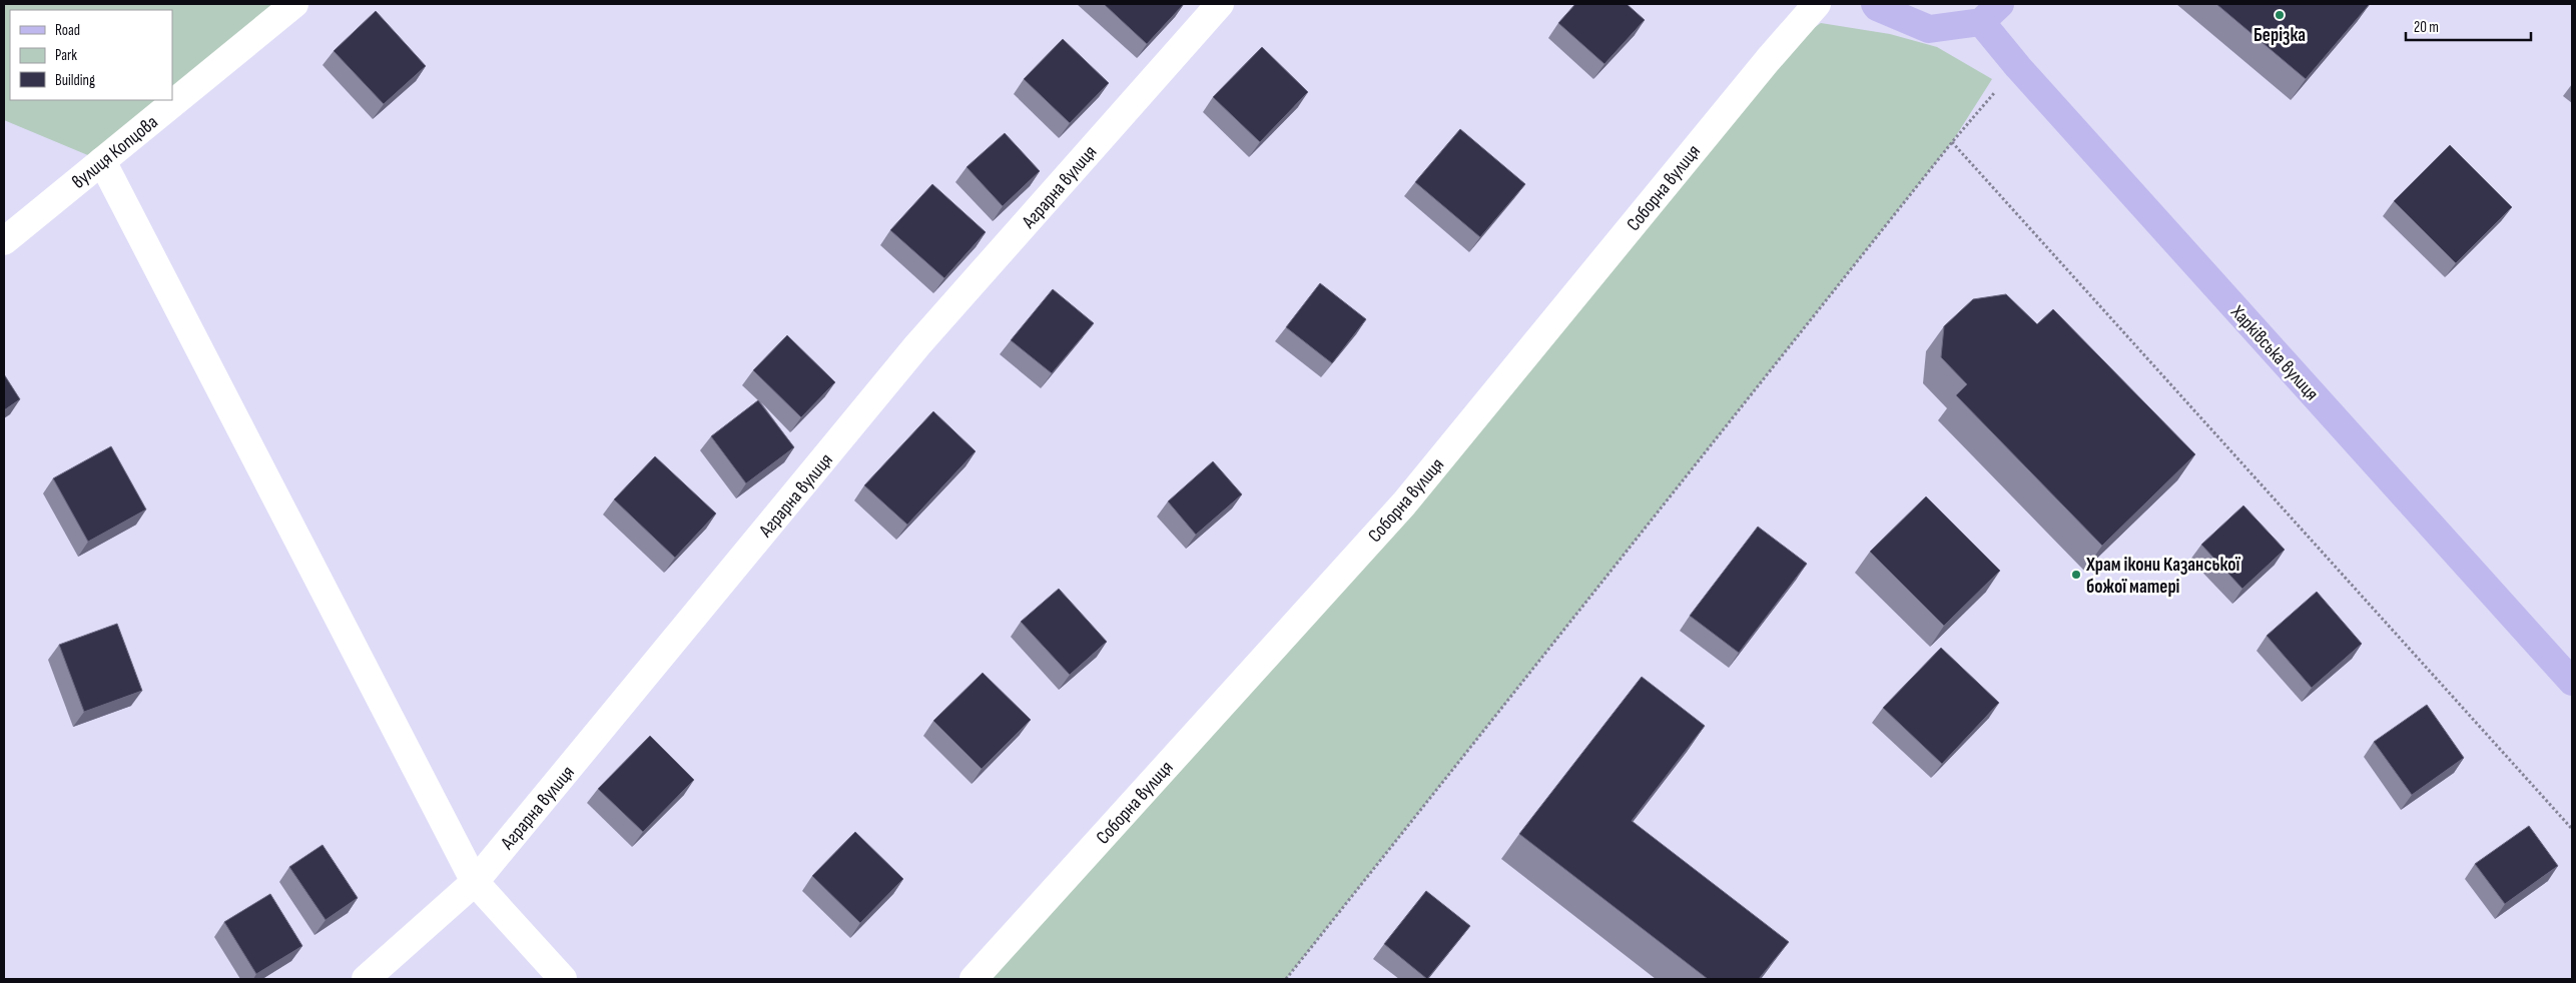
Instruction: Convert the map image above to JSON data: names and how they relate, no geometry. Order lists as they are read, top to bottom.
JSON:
{
  "streets": {
    "main road": ["Харківська вулиця"],
    "street": ["вулиця Копцова", "Аграрна вулиця", "Соборна вулиця"]
  },
  "places": ["Берізка", "Храм ікони Казанської божої матері"],
  "legend": ["Road", "Park", "Building"],
  "scale_bar": "20 m"
}
